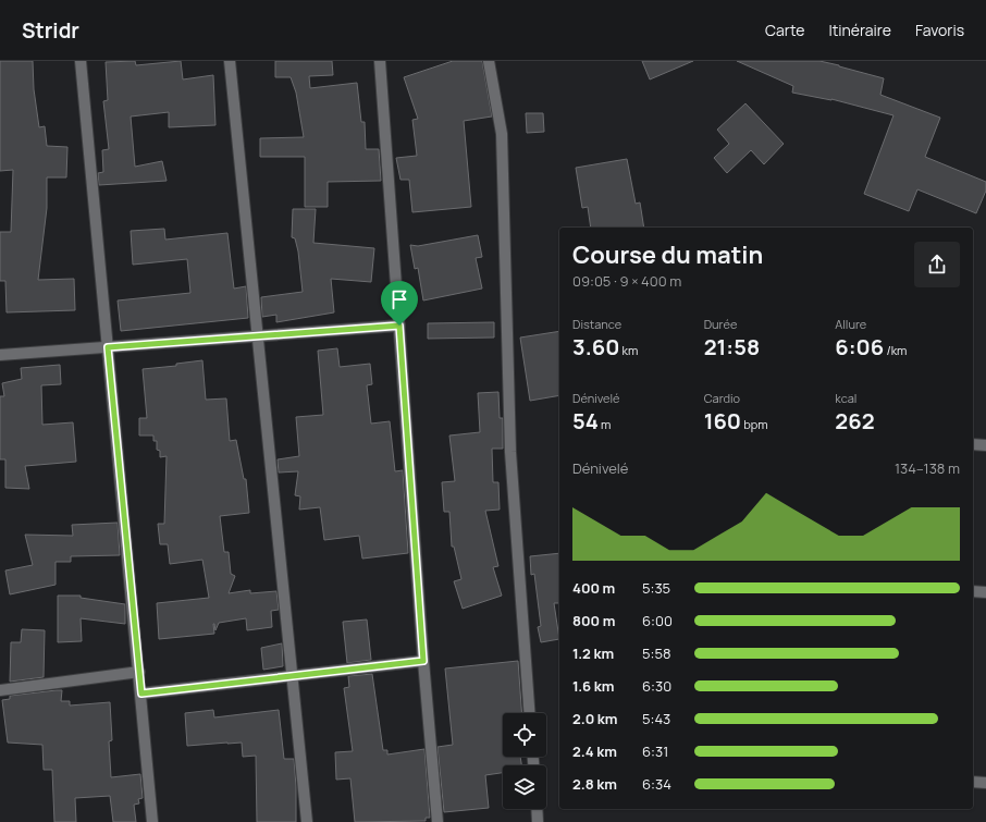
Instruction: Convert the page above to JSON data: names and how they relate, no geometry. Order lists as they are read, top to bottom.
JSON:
{
  "page": {
    "header": "Stridr",
    "nav": ["Carte", "Itinéraire", "Favoris"],
    "heading": ["Course du matin", "09:05 · 9 × 400 m"],
    "stats": [
      ["Distance", "3.60 km"],
      ["Durée", "21:58"],
      ["Allure", "6:06 /km"],
      ["Dénivelé", "54 m"],
      ["Cardio", "160 bpm"],
      ["kcal", "262"]
    ],
    "chart": ["Dénivelé", "134–138 m"],
    "list": [
      {
        "name": "400 m",
        "note": "5:35"
      },
      {
        "name": "800 m",
        "note": "6:00"
      },
      {
        "name": "1.2 km",
        "note": "5:58"
      },
      {
        "name": "1.6 km",
        "note": "6:30"
      },
      {
        "name": "2.0 km",
        "note": "5:43"
      },
      {
        "name": "2.4 km",
        "note": "6:31"
      },
      {
        "name": "2.8 km",
        "note": "6:34"
      }
    ]
  }
}
